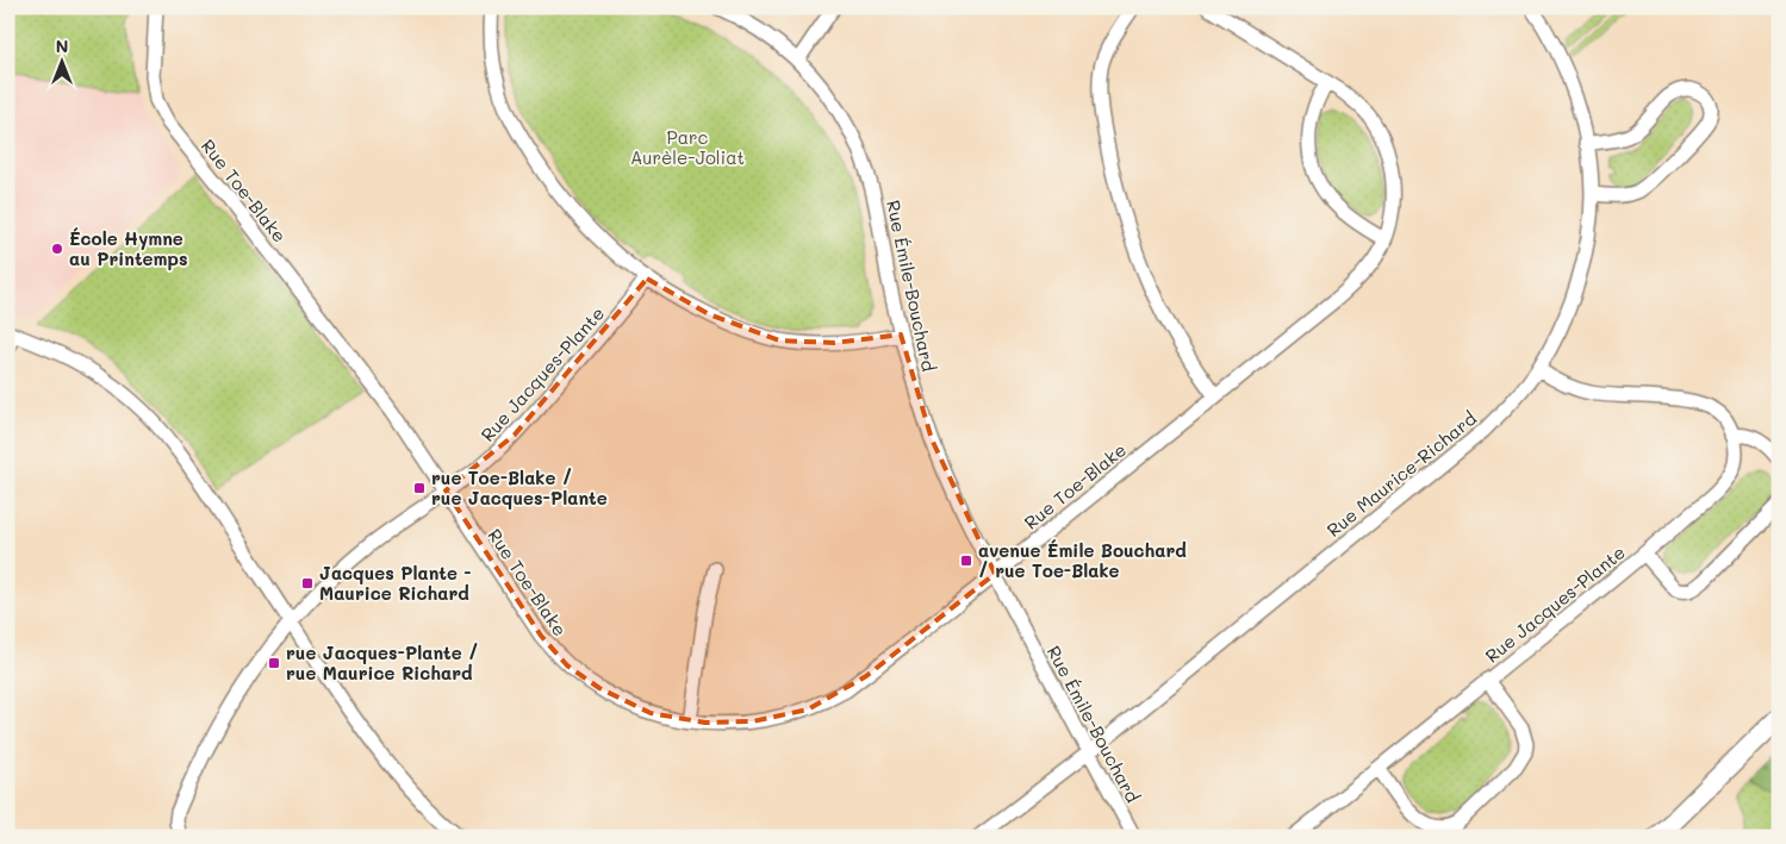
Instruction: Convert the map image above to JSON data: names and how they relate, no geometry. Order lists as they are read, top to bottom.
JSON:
{
  "streets": {
    "street": [
      "Rue Toe-Blake",
      "Rue Émile-Bouchard",
      "Rue Jacques-Plante",
      "Rue Maurice-Richard"
    ]
  },
  "crossings": [
    ["Rue Toe-Blake", "Rue Émile-Bouchard"],
    ["Rue Toe-Blake", "Rue Jacques-Plante"],
    ["Rue Émile-Bouchard", "Rue Maurice-Richard"]
  ],
  "parks": ["Parc Aurèle-Joliat"],
  "places": {
    "other": ["École Hymne au Printemps"],
    "transit": [
      "rue Toe-Blake / rue Jacques-Plante",
      "avenue Émile Bouchard / rue Toe-Blake",
      "Jacques Plante - Maurice Richard",
      "rue Jacques-Plante / rue Maurice Richard"
    ]
  },
  "north": "top"
}
